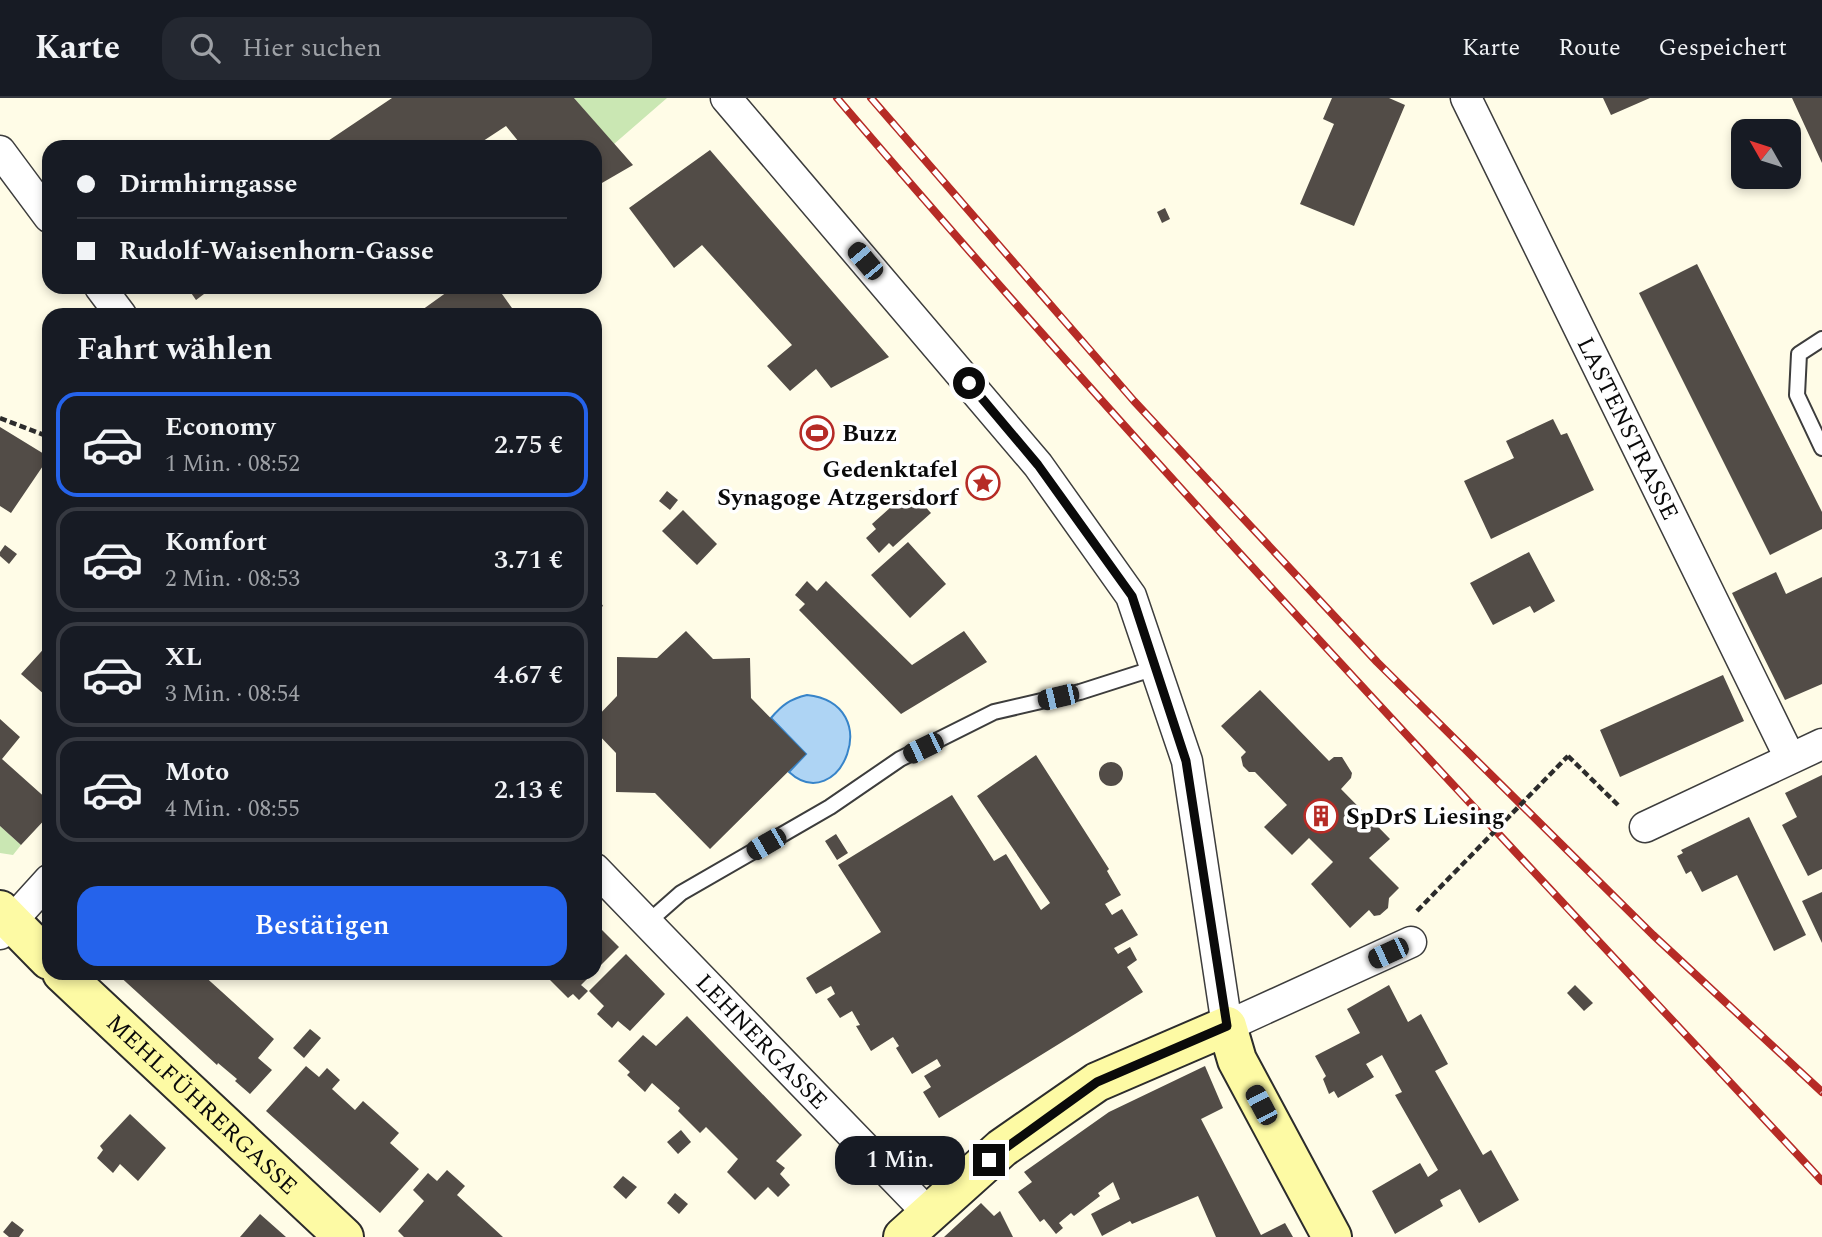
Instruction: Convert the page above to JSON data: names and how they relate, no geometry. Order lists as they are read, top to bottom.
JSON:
{
  "streets": {
    "street": ["LASTENSTRASSE", "LEHNERGASSE", "MEHLFÜHRERGASSE"]
  },
  "places": {
    "sports": ["Buzz"],
    "place": ["Gedenktafel Synagoge Atzgersdorf"],
    "building": ["SpDrS Liesing"]
  },
  "north": "top left",
  "page": {
    "header": "Karte",
    "search": "Hier suchen",
    "nav": ["Karte", "Route", "Gespeichert"],
    "banner": ["Dirmhirngasse", "Rudolf-Waisenhorn-Gasse"],
    "heading": "Fahrt wählen",
    "list": [
      {
        "name": "Economy",
        "note": "1 Min. · 08:52",
        "value": "2.75 €"
      },
      {
        "name": "Komfort",
        "note": "2 Min. · 08:53",
        "value": "3.71 €"
      },
      {
        "name": "XL",
        "note": "3 Min. · 08:54",
        "value": "4.67 €"
      },
      {
        "name": "Moto",
        "note": "4 Min. · 08:55",
        "value": "2.13 €"
      }
    ],
    "buttons": "Bestätigen",
    "bubble": "1 Min."
  }
}
